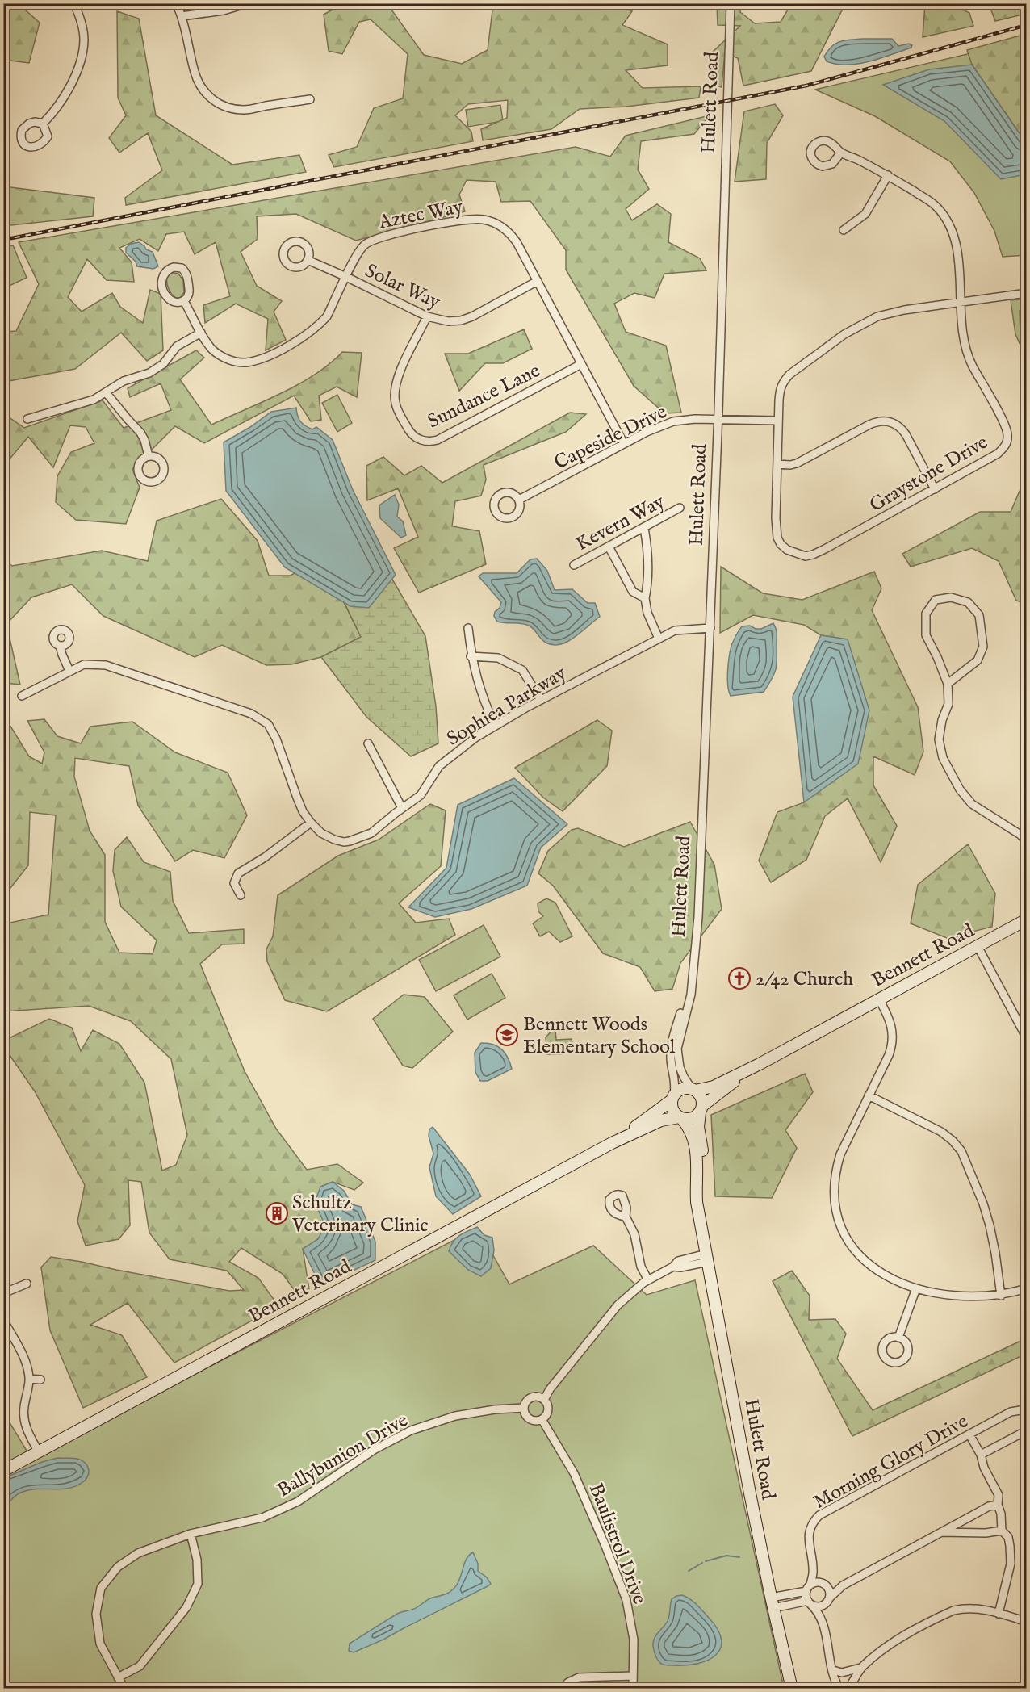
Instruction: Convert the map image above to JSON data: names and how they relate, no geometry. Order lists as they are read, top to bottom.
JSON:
{
  "streets": {
    "street": [
      "Hulett Road",
      "Aztec Way",
      "Solar Way",
      "Sundance Lane",
      "Capeside Drive",
      "Graystone Drive",
      "Kevern Way",
      "Sophiea Parkway",
      "Bennett Road",
      "Ballybunion Drive",
      "Morning Glory Drive",
      "Baulistrol Drive"
    ]
  },
  "crossings": [
    ["Hulett Road", "Capeside Drive"],
    ["Hulett Road", "Sophiea Parkway"],
    ["Hulett Road", "Bennett Road"],
    ["Aztec Way", "Solar Way"],
    ["Aztec Way", "Sundance Lane"],
    ["Aztec Way", "Capeside Drive"],
    ["Solar Way", "Sundance Lane"],
    ["Capeside Drive", "Graystone Drive"],
    ["Ballybunion Drive", "Baulistrol Drive"]
  ],
  "places": {
    "church": ["2/42 Church"],
    "school or university": ["Bennett Woods Elementary School"],
    "building": ["Schultz Veterinary Clinic"]
  }
}
